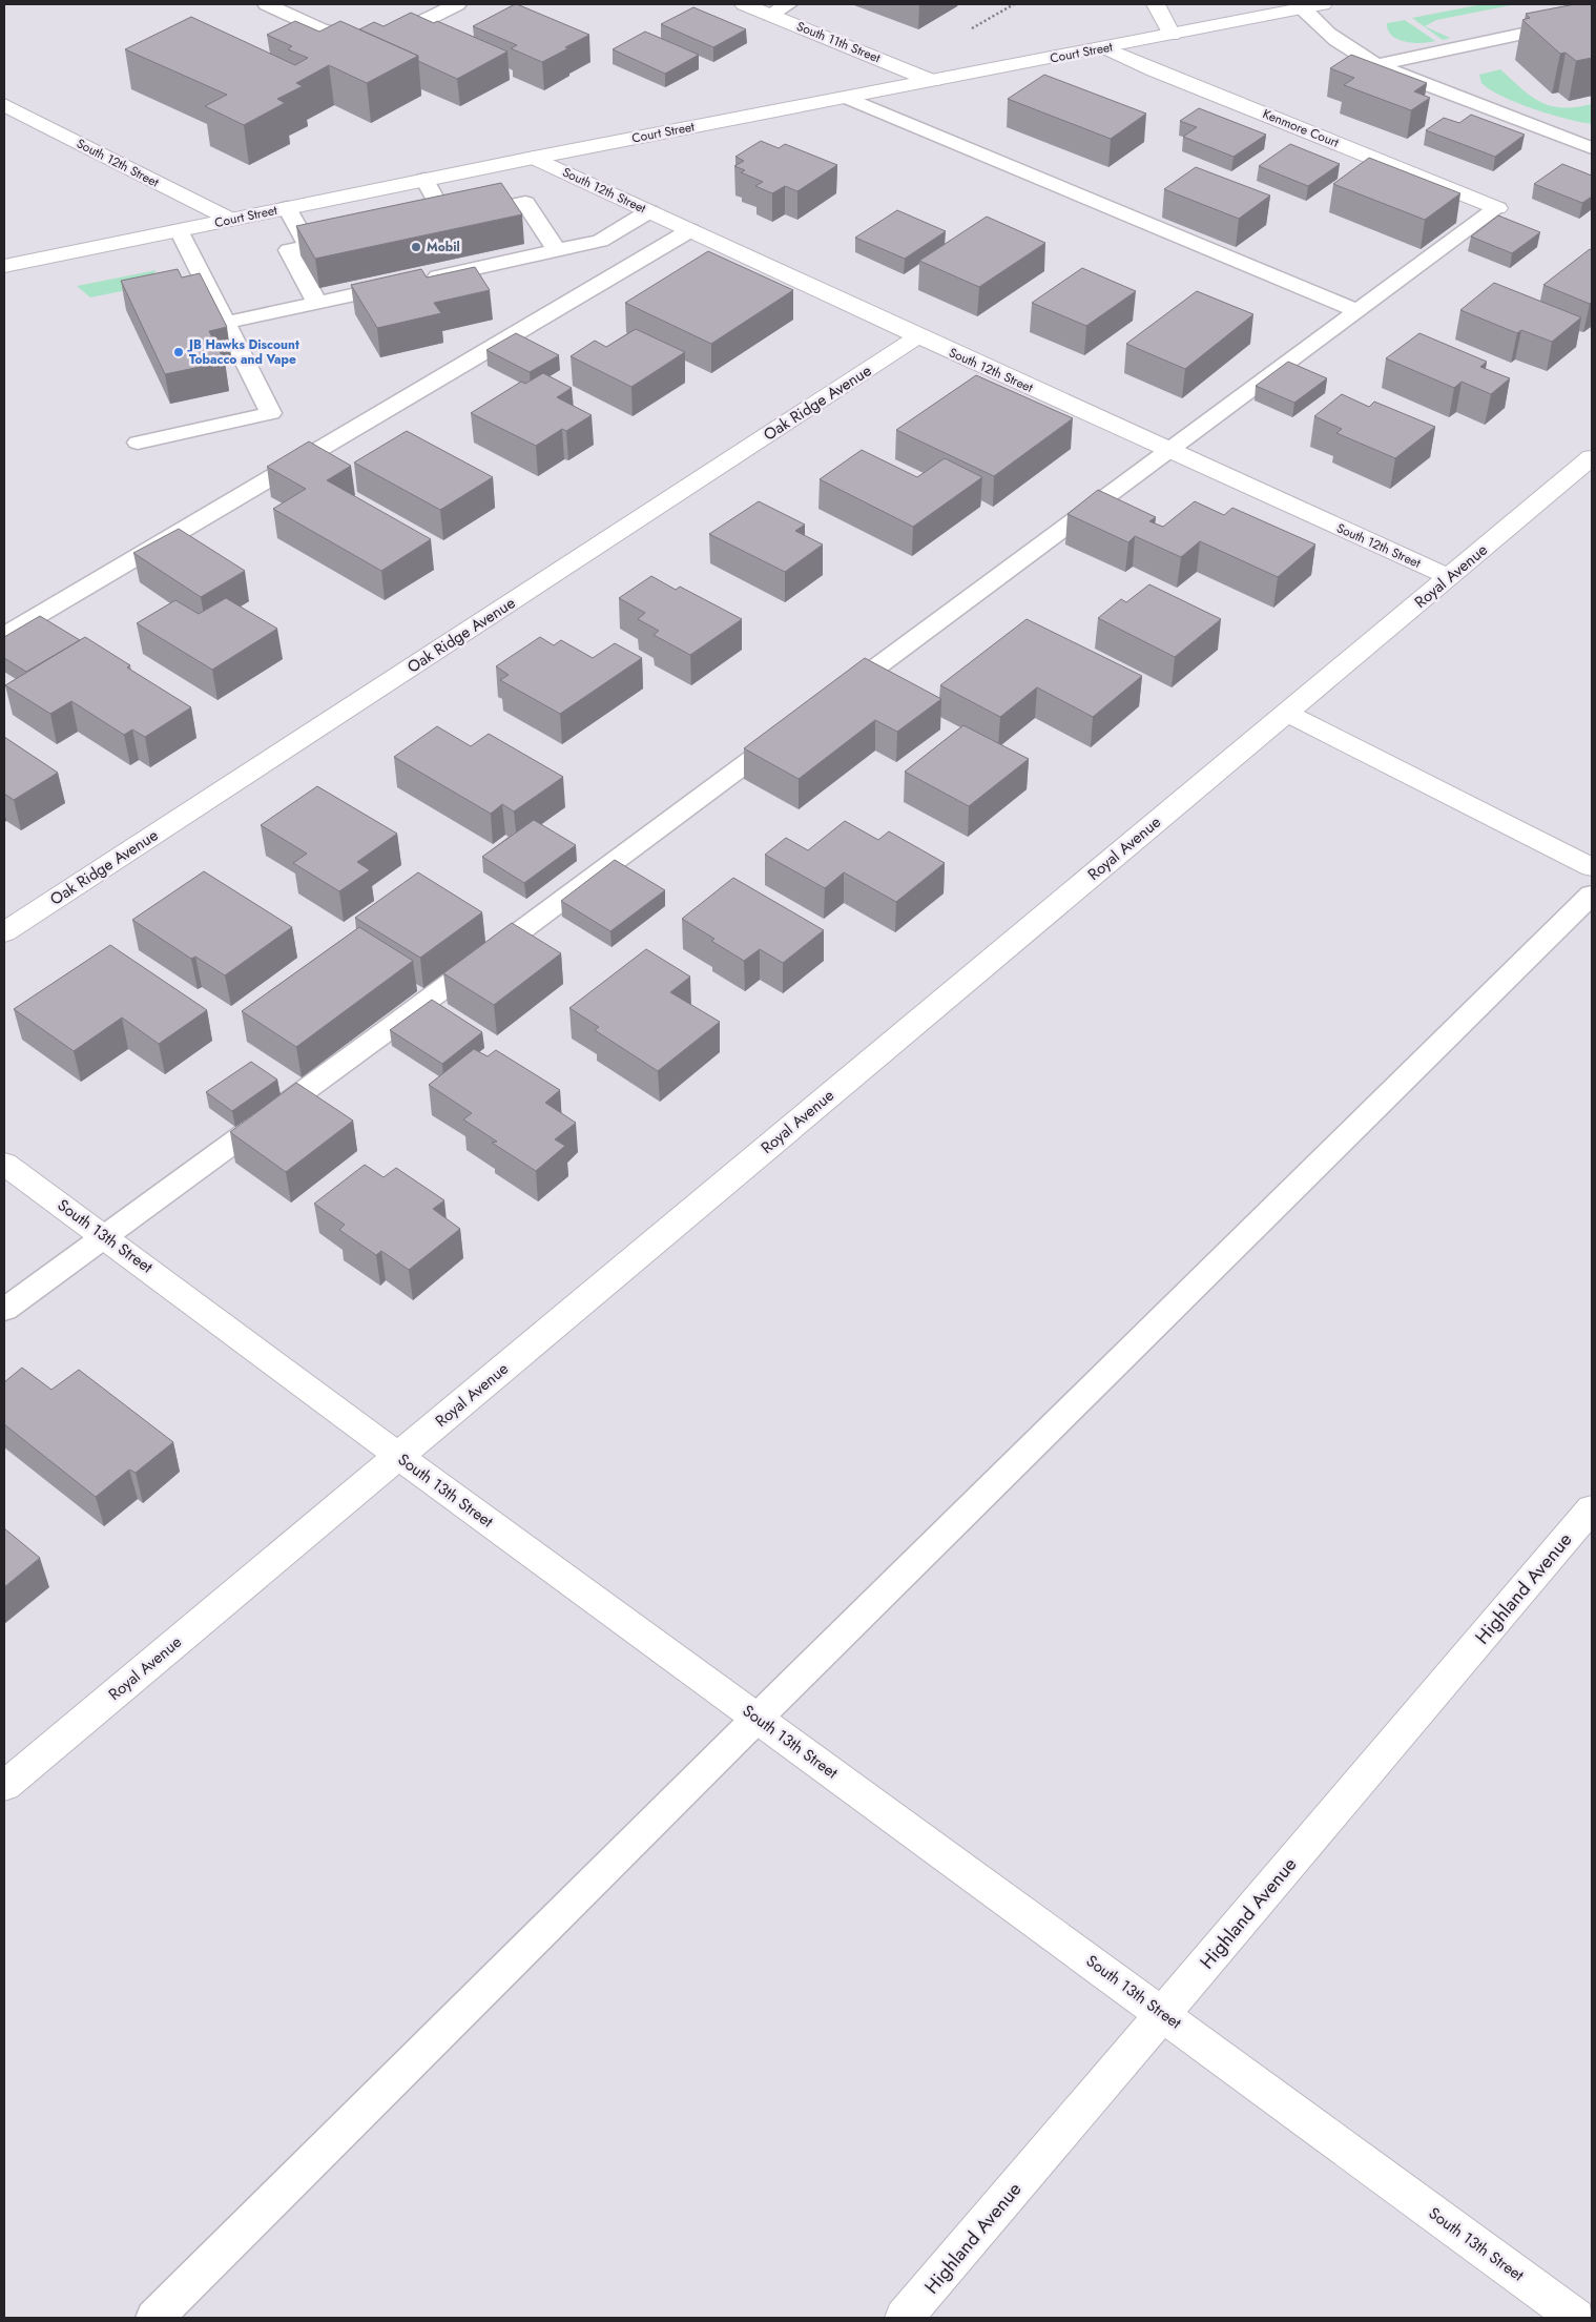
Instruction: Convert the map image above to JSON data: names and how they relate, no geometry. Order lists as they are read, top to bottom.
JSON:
{
  "streets": {
    "street": [
      "South 11th Street",
      "Court Street",
      "Kenmore Court",
      "South 12th Street",
      "Oak Ridge Avenue",
      "Royal Avenue",
      "South 13th Street",
      "Highland Avenue"
    ]
  },
  "crossings": [
    ["South 11th Street", "Court Street"],
    ["Court Street", "Kenmore Court"],
    ["Court Street", "South 12th Street"],
    ["South 12th Street", "Oak Ridge Avenue"],
    ["South 12th Street", "Royal Avenue"],
    ["Royal Avenue", "South 13th Street"],
    ["South 13th Street", "Highland Avenue"]
  ],
  "places": ["Mobil", "JB Hawks Discount Tobacco and Vape"]
}
